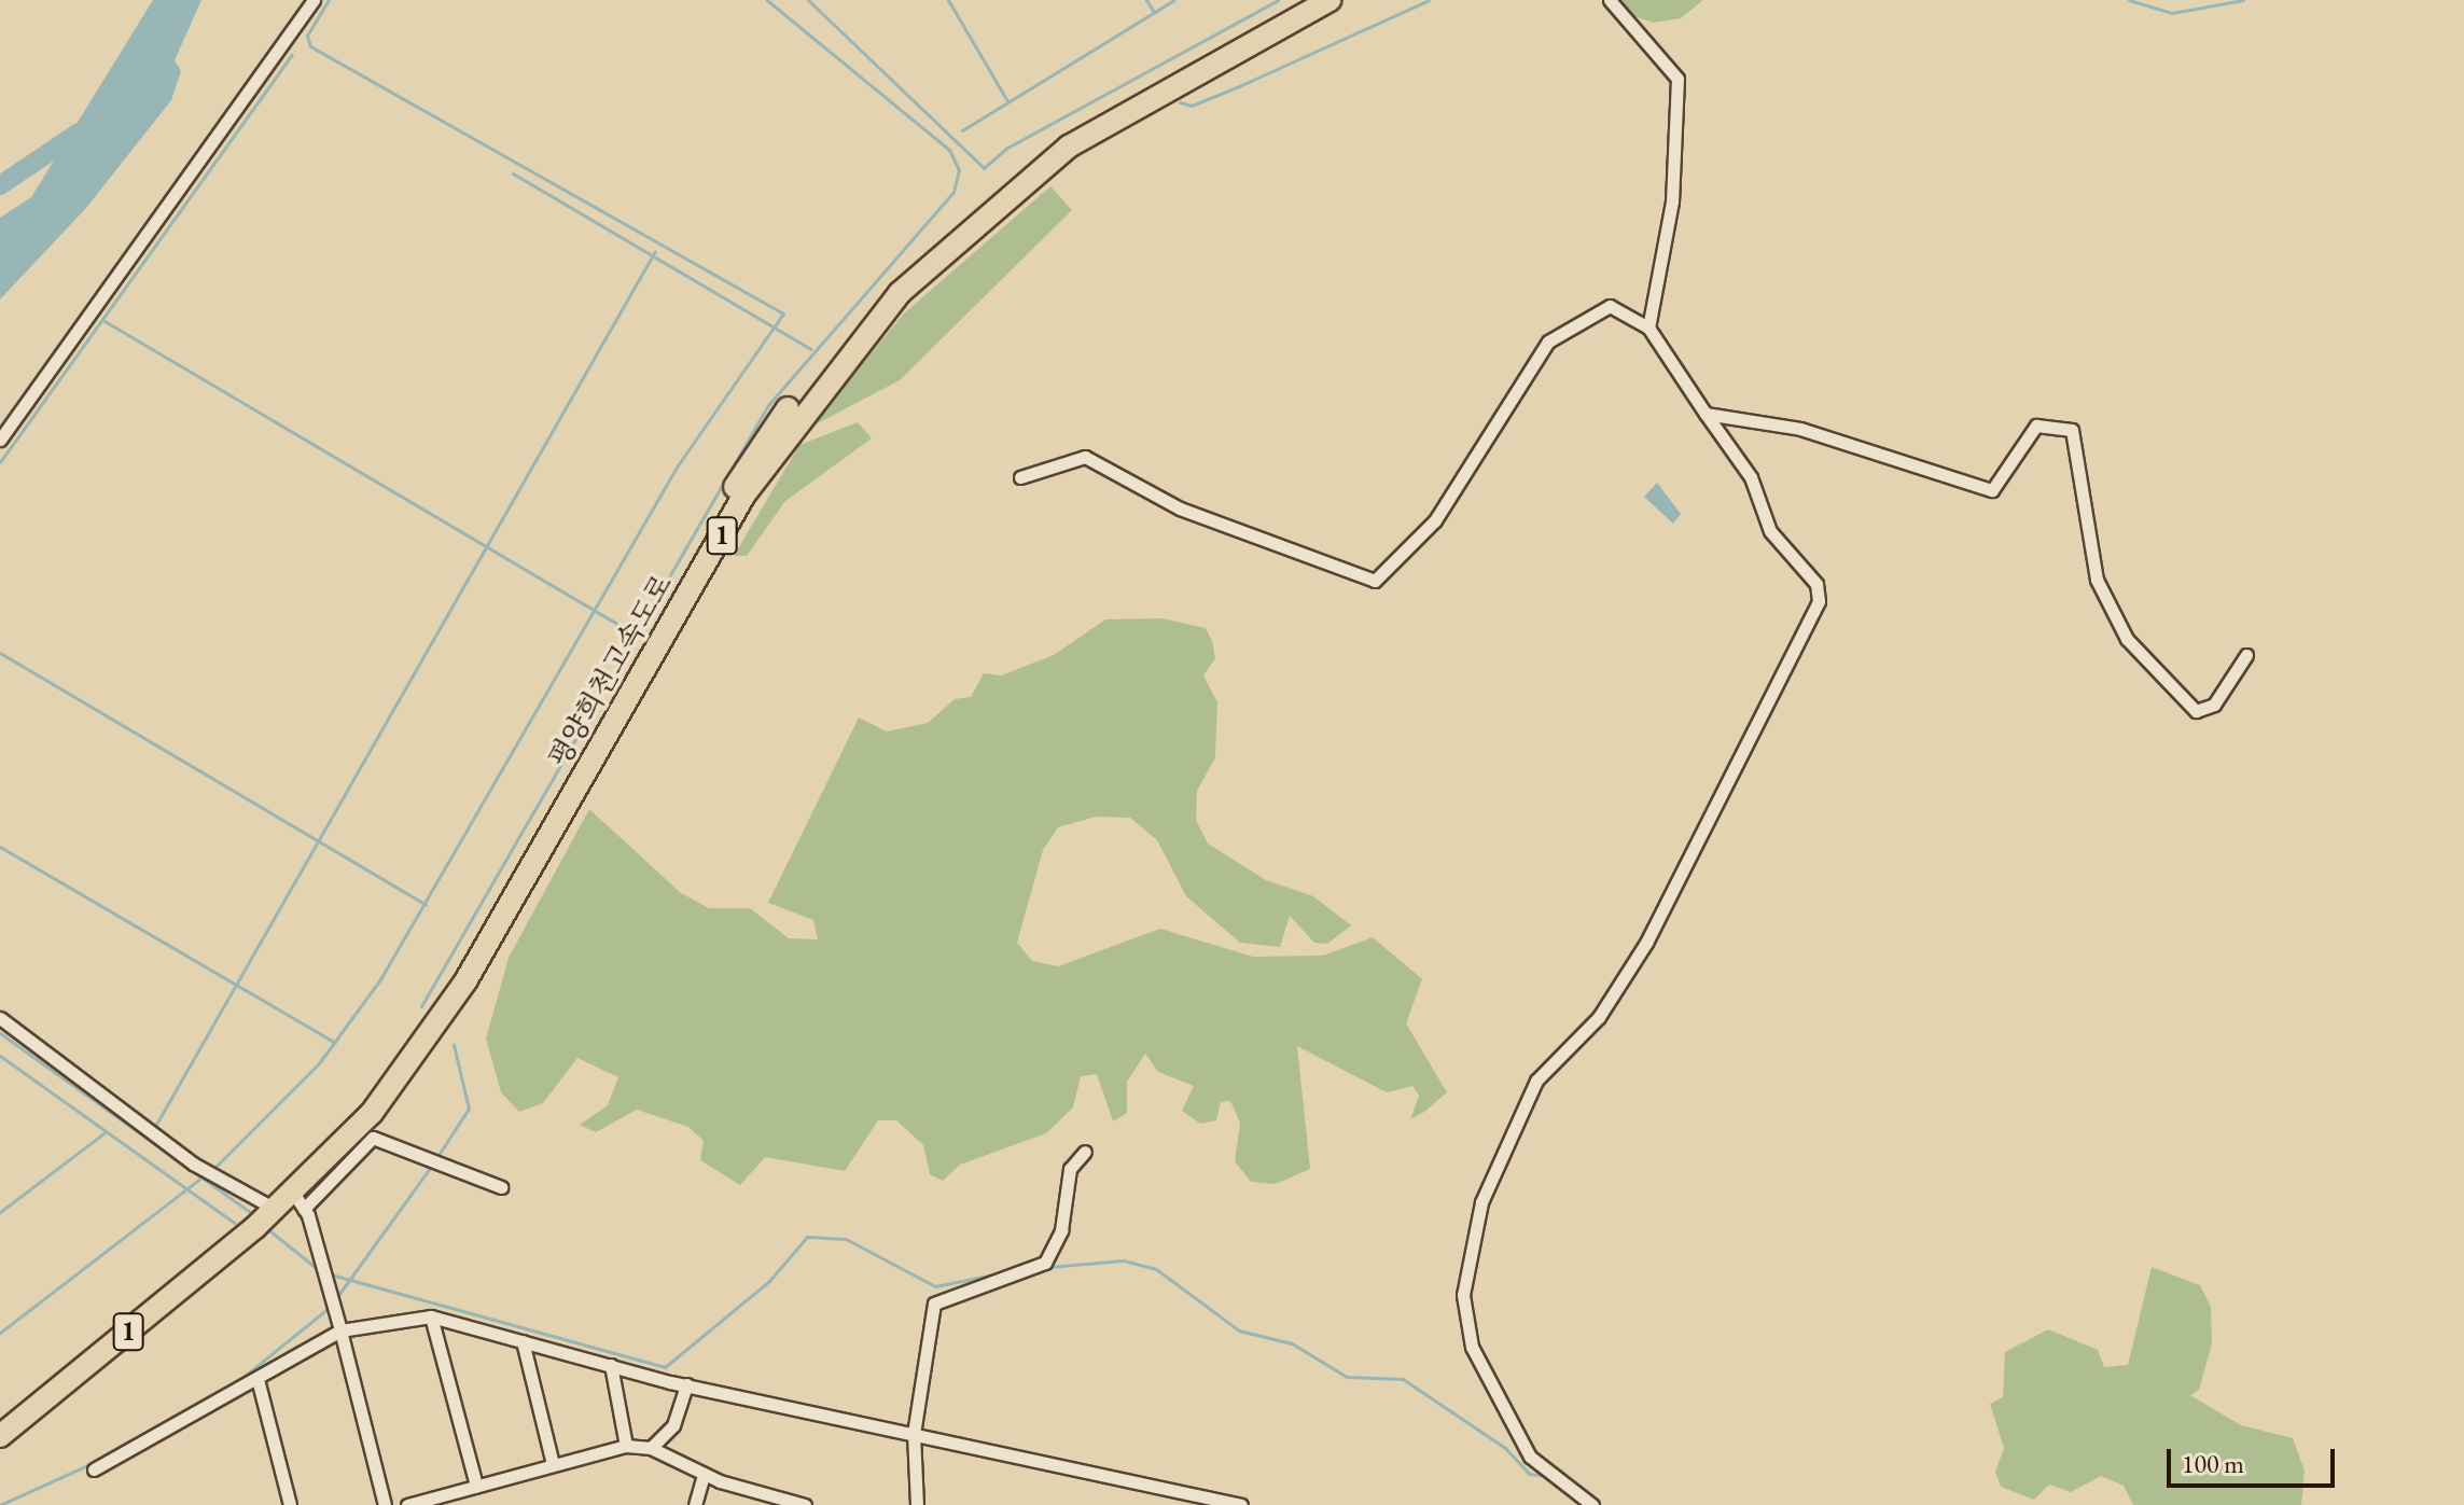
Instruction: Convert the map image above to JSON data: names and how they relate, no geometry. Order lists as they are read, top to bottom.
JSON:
{
  "streets": {
    "highway": ["1", "평양희천고속도로"]
  },
  "scale_bar": "100 m"
}
